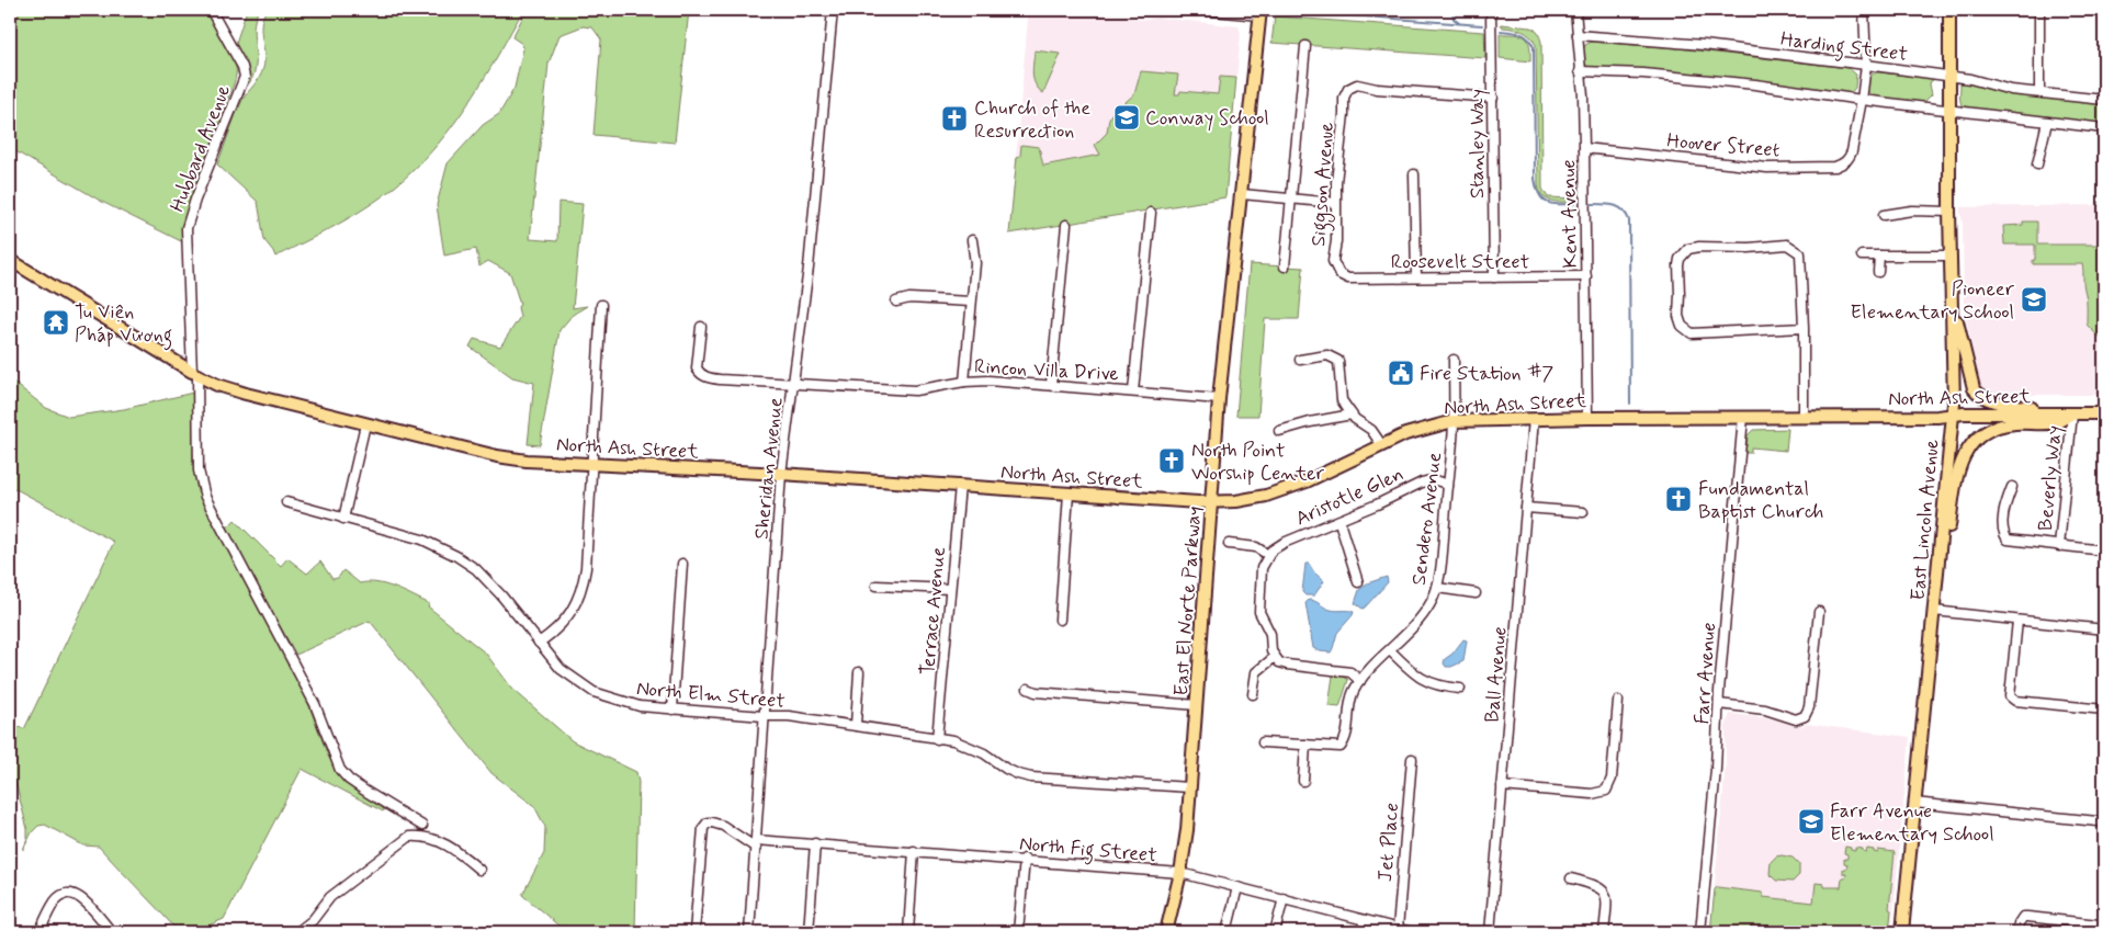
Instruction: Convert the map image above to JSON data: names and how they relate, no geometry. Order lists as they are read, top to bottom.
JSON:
{
  "streets": {
    "main road": ["North Ash Street", "East Lincoln Avenue", "East El Norte Parkway"],
    "street": [
      "Harding Street",
      "Stanley Way",
      "Hoover Street",
      "Hubbard Avenue",
      "Siggson Avenue",
      "Kent Avenue",
      "Roosevelt Street",
      "Rincon Villa Drive",
      "Sheridan Avenue",
      "Beverly Way",
      "Aristotle Glen",
      "Sendero Avenue",
      "Terrace Avenue",
      "Farr Avenue",
      "Ball Avenue",
      "North Elm Street",
      "Jet Place",
      "North Fig Street"
    ]
  },
  "crossings": [
    ["Harding Street", "Kent Avenue"],
    ["Harding Street", "East Lincoln Avenue"],
    ["Stanley Way", "Siggson Avenue"],
    ["Stanley Way", "Roosevelt Street"],
    ["Hoover Street", "Kent Avenue"],
    ["Hubbard Avenue", "North Ash Street"],
    ["Siggson Avenue", "Roosevelt Street"],
    ["Kent Avenue", "Roosevelt Street"],
    ["Kent Avenue", "North Ash Street"],
    ["Rincon Villa Drive", "Sheridan Avenue"],
    ["Rincon Villa Drive", "East El Norte Parkway"],
    ["North Ash Street", "Sheridan Avenue"],
    ["North Ash Street", "Beverly Way"],
    ["North Ash Street", "Sendero Avenue"],
    ["North Ash Street", "East Lincoln Avenue"],
    ["North Ash Street", "East El Norte Parkway"],
    ["North Ash Street", "Terrace Avenue"],
    ["North Ash Street", "Farr Avenue"],
    ["North Ash Street", "Ball Avenue"],
    ["Sheridan Avenue", "North Elm Street"],
    ["Sheridan Avenue", "North Fig Street"],
    ["Aristotle Glen", "Sendero Avenue"],
    ["East El Norte Parkway", "North Elm Street"],
    ["East El Norte Parkway", "North Fig Street"],
    ["Terrace Avenue", "North Elm Street"],
    ["Jet Place", "North Fig Street"]
  ],
  "places": {
    "school or university": ["Conway School", "Pioneer Elementary School", "Farr Avenue Elementary School"],
    "church": ["Church of the Resurrection", "North Point Worship Center", "Fundamental Baptist Church"],
    "temple": ["Tu Viện Pháp Vương"],
    "public building": ["Fire Station #7"]
  }
}
